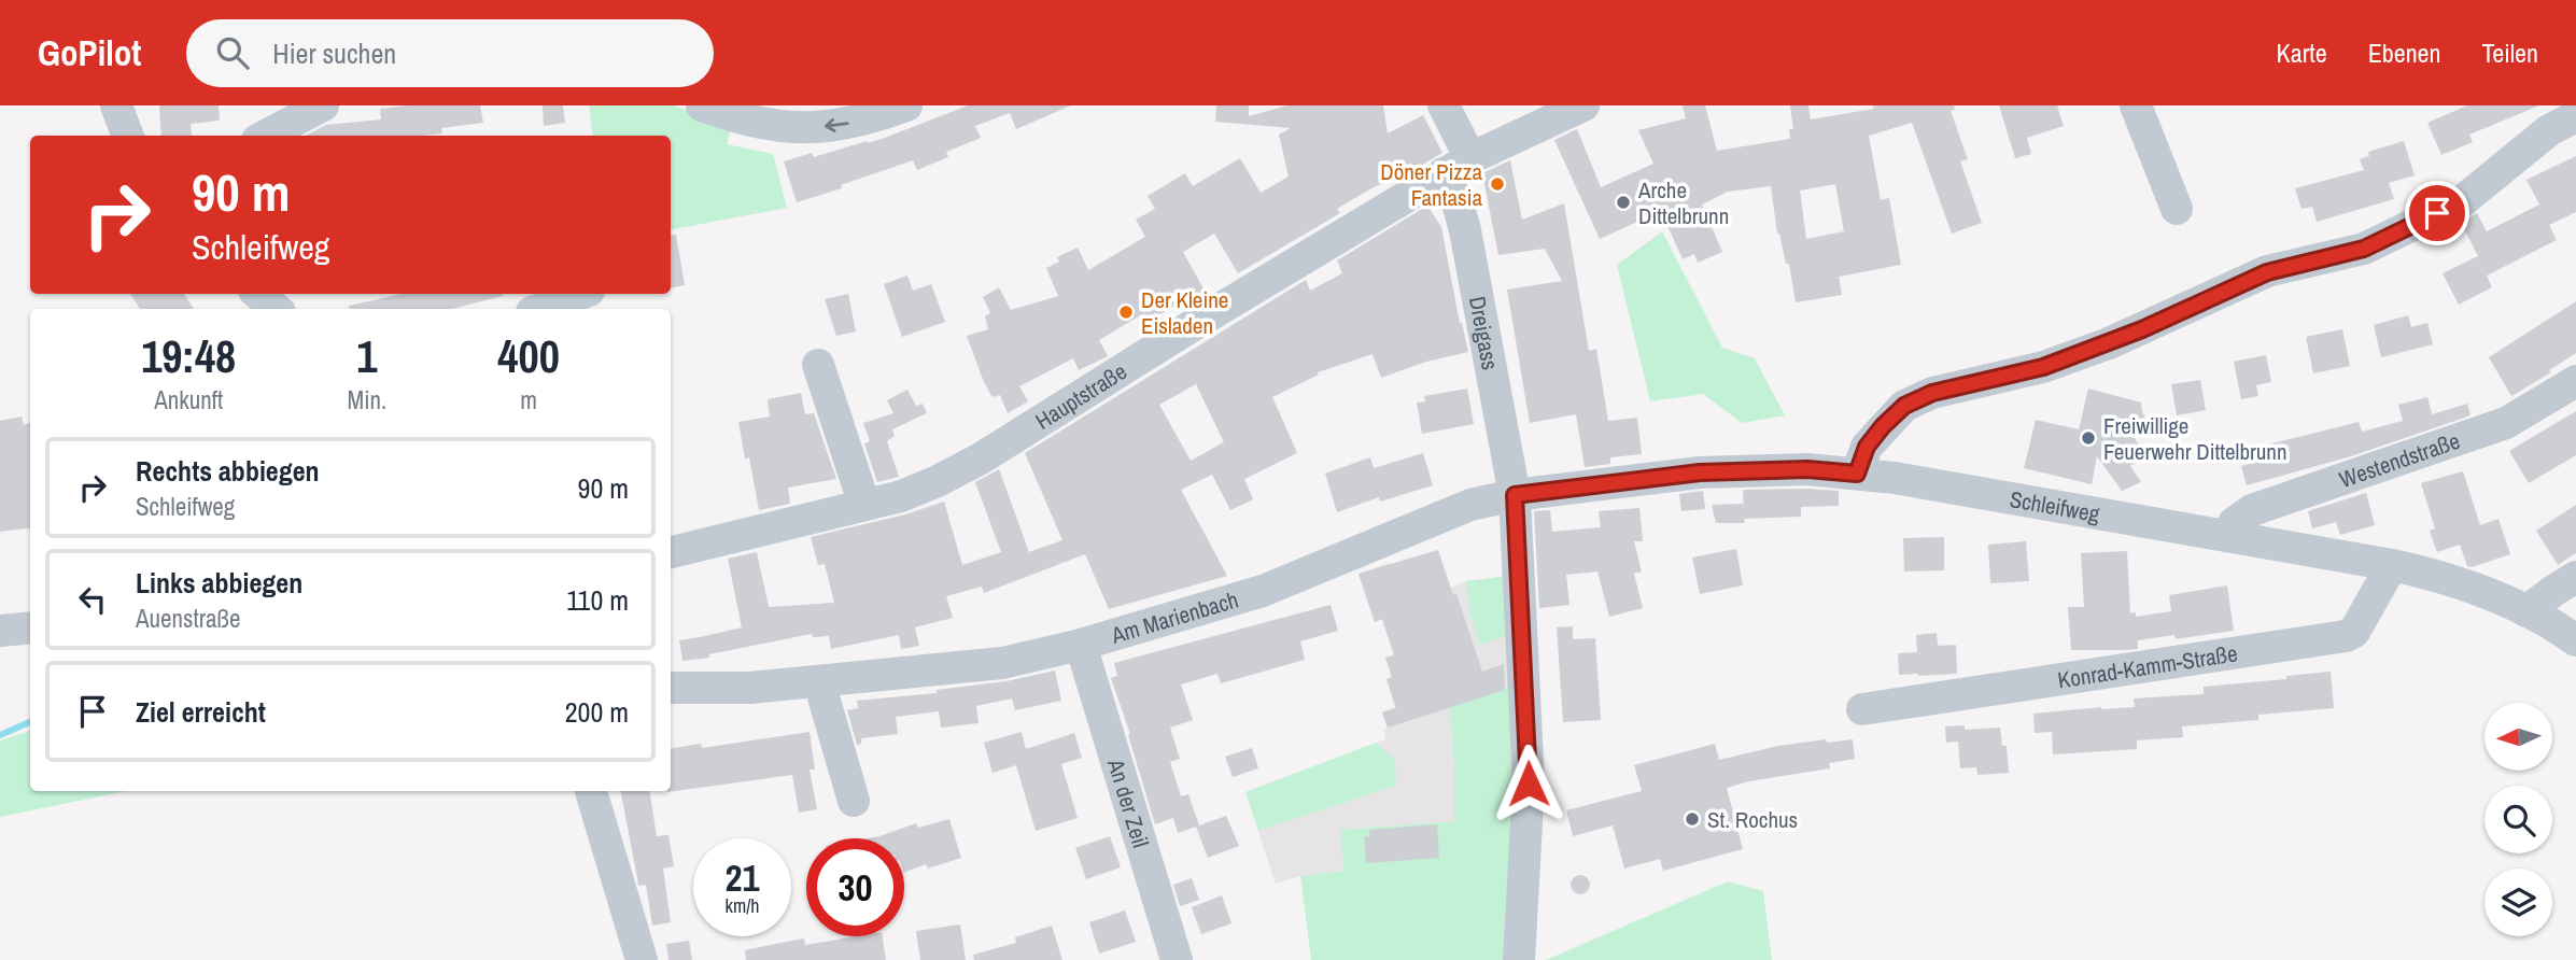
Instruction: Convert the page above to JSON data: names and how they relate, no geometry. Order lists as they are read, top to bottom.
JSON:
{
  "streets": {
    "street": [
      "Dreigass",
      "Hauptstraße",
      "Westendstraße",
      "Schleifweg",
      "Am Marienbach",
      "Konrad-Kamm-Straße",
      "An der Zeil"
    ]
  },
  "crossings": [
    ["Dreigass", "Hauptstraße"],
    ["Dreigass", "Schleifweg"],
    ["Dreigass", "Am Marienbach"],
    ["Westendstraße", "Schleifweg"],
    ["Schleifweg", "Am Marienbach"],
    ["Schleifweg", "Konrad-Kamm-Straße"],
    ["Am Marienbach", "An der Zeil"]
  ],
  "places": [
    "Döner Pizza Fantasia",
    "Arche Dittelbrunn",
    "Der Kleine Eisladen",
    "Freiwillige Feuerwehr Dittelbrunn",
    "St. Rochus"
  ],
  "north": "left",
  "page": {
    "header": "GoPilot",
    "search": "Hier suchen",
    "nav": ["Karte", "Ebenen", "Teilen"],
    "turn": ["90 m", "Schleifweg"],
    "eta": [
      "19:48",
      "Ankunft",
      "1",
      "Min.",
      "400",
      "m"
    ],
    "list": [
      {
        "name": "Rechts abbiegen",
        "note": "Schleifweg",
        "value": "90 m"
      },
      {
        "name": "Links abbiegen",
        "note": "Auenstraße",
        "value": "110 m"
      },
      {
        "name": "Ziel erreicht",
        "value": "200 m"
      }
    ],
    "speed": "21 km/h",
    "limit": "30"
  }
}
